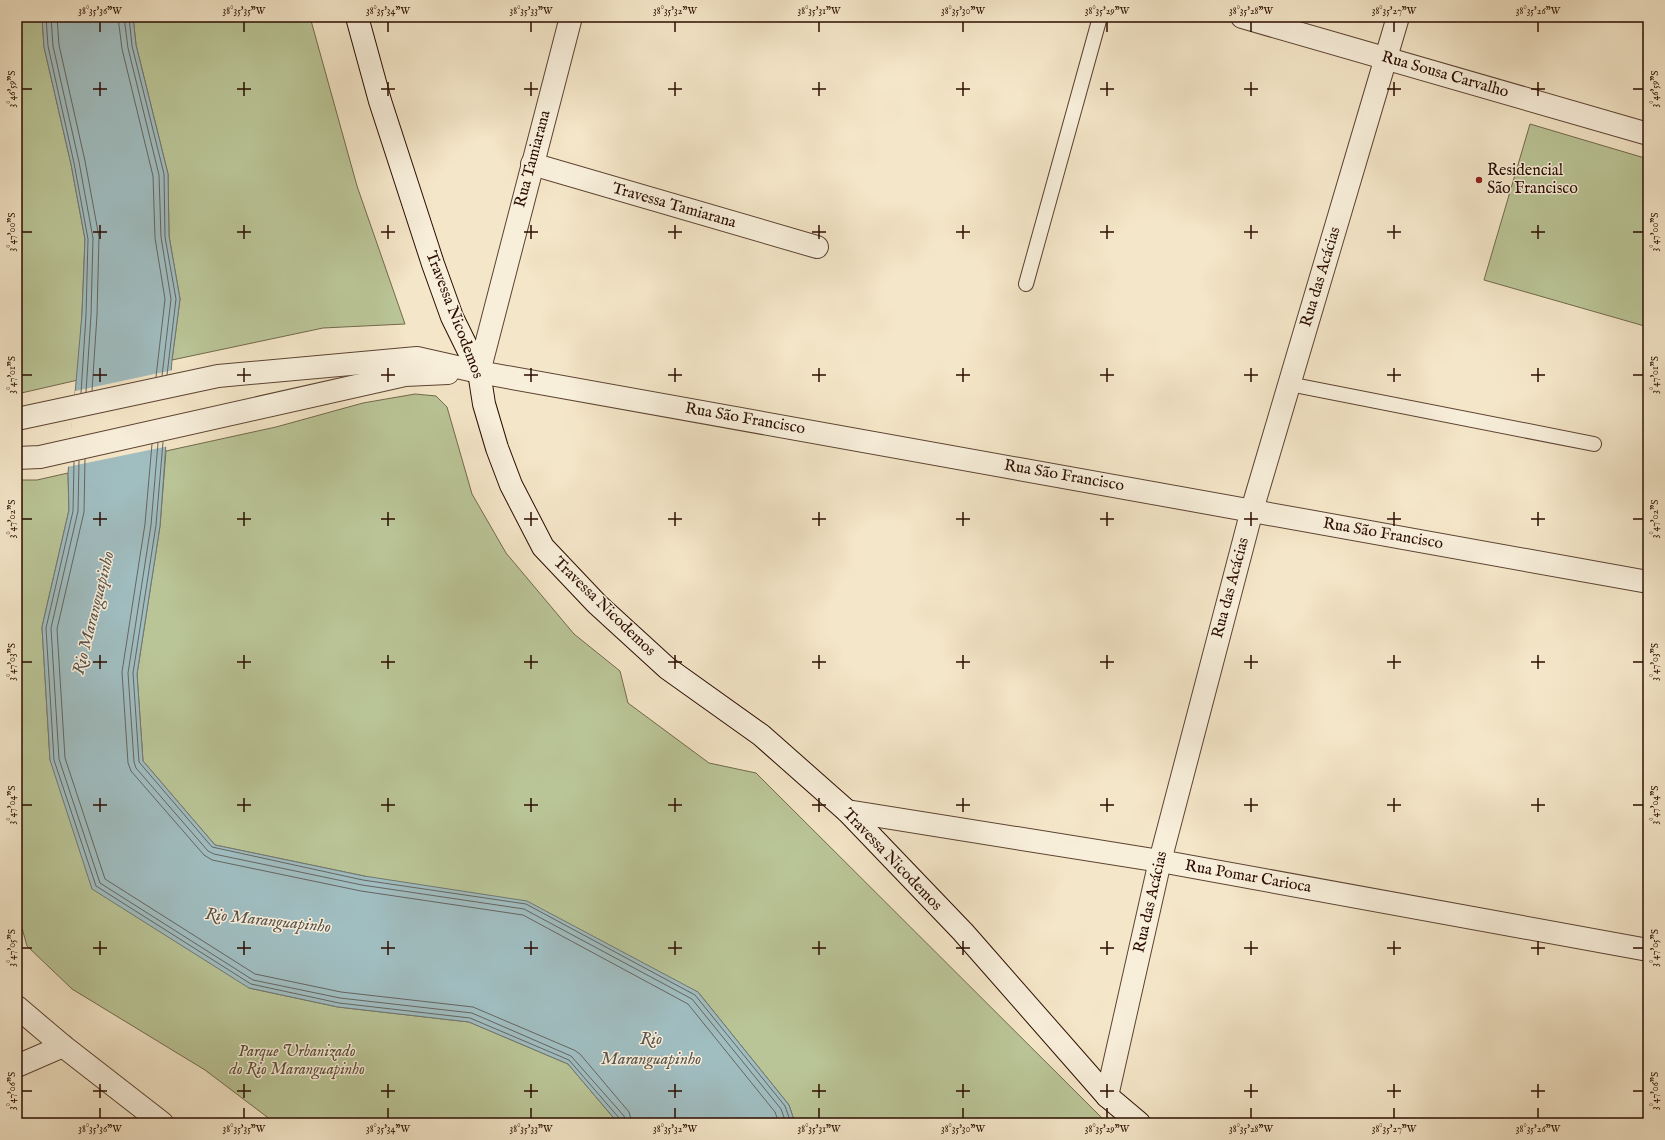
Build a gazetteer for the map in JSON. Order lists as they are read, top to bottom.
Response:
{
  "streets": {
    "street": [
      "Rua Sousa Carvalho",
      "Rua Tamiarana",
      "Travessa Tamiarana",
      "Rua das Acácias",
      "Travessa Nicodemos",
      "Rua São Francisco",
      "Rua Pomar Carioca"
    ]
  },
  "crossings": [
    ["Rua Sousa Carvalho", "Rua das Acácias"],
    ["Rua Tamiarana", "Travessa Tamiarana"],
    ["Rua Tamiarana", "Travessa Nicodemos"],
    ["Rua Tamiarana", "Rua São Francisco"],
    ["Rua das Acácias", "Travessa Nicodemos"],
    ["Rua das Acácias", "Rua São Francisco"],
    ["Rua das Acácias", "Rua Pomar Carioca"],
    ["Travessa Nicodemos", "Rua São Francisco"],
    ["Travessa Nicodemos", "Rua Pomar Carioca"]
  ],
  "water": ["Rio Maranguapinho"],
  "parks": ["Parque Urbanizado do Rio Maranguapinho"],
  "places": ["Residencial São Francisco"],
  "coordinates": [
    "38°35'36\"W",
    "38°35'35\"W",
    "38°35'34\"W",
    "38°35'33\"W",
    "38°35'32\"W",
    "38°35'31\"W",
    "38°35'30\"W",
    "38°35'29\"W",
    "38°35'28\"W",
    "38°35'27\"W",
    "38°35'26\"W",
    "3°46'59\"S",
    "3°47'00\"S",
    "3°47'01\"S",
    "3°47'02\"S",
    "3°47'03\"S",
    "3°47'04\"S",
    "3°47'05\"S",
    "3°47'06\"S"
  ]
}
